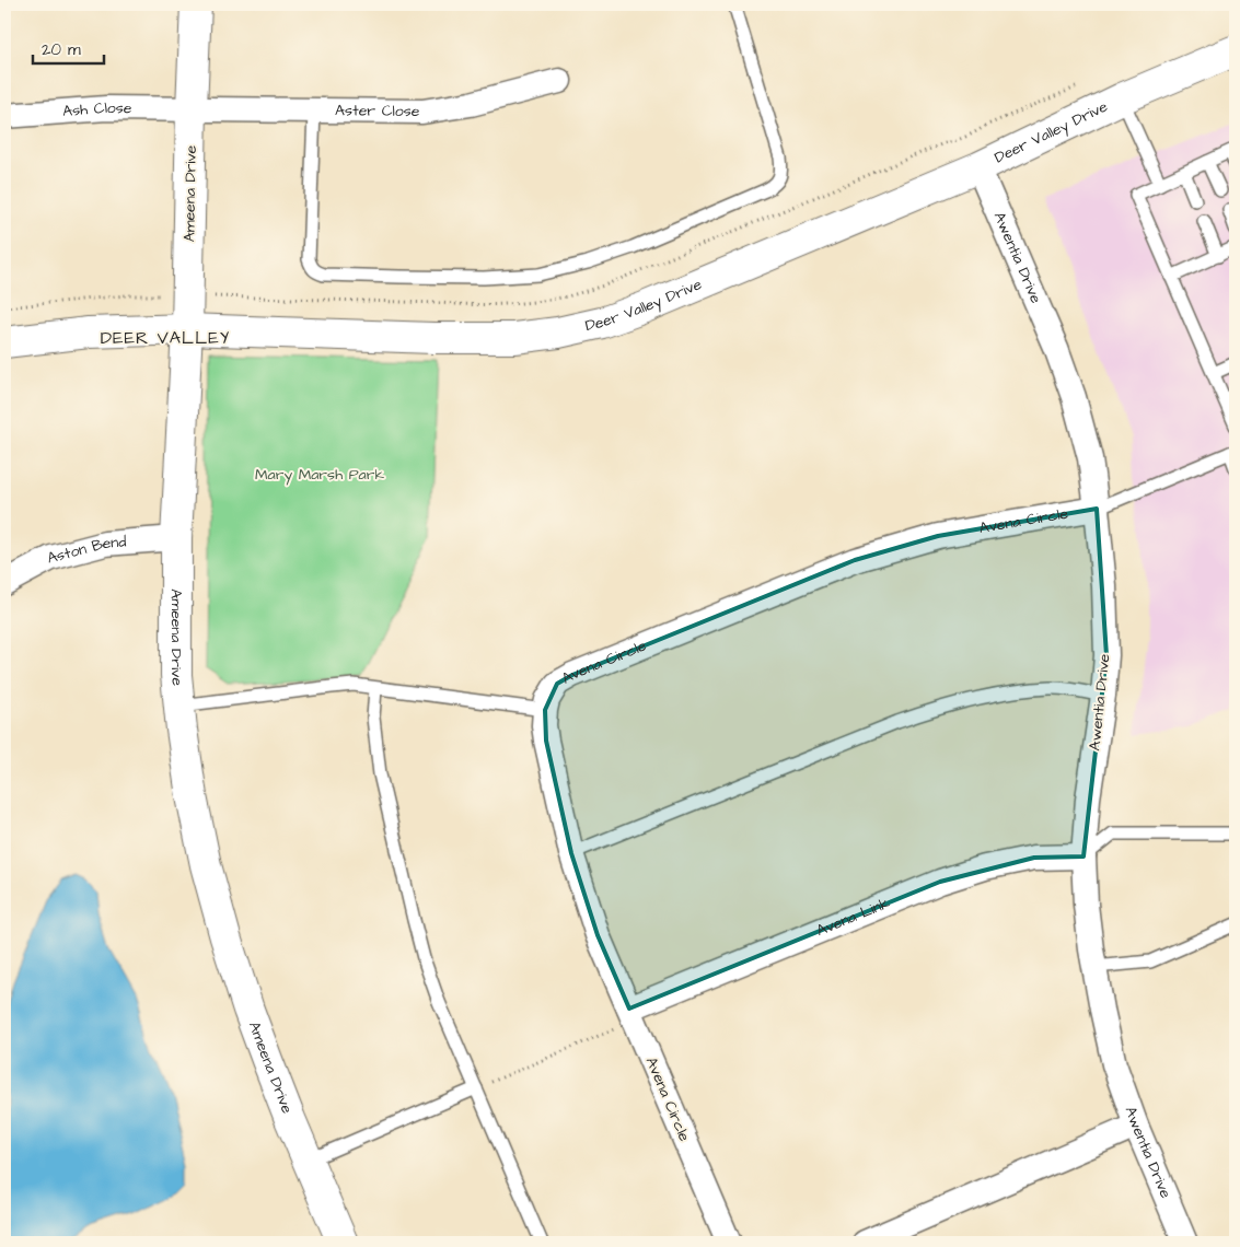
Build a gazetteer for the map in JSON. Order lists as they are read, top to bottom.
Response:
{
  "streets": {
    "street": [
      "Ash Close",
      "Aster Close",
      "Deer Valley Drive",
      "Ameena Drive",
      "Awentia Drive",
      "Avena Circle",
      "Aston Bend",
      "Avena Link"
    ]
  },
  "crossings": [
    ["Ash Close", "Aster Close"],
    ["Ash Close", "Ameena Drive"],
    ["Aster Close", "Ameena Drive"],
    ["Deer Valley Drive", "Ameena Drive"],
    ["Deer Valley Drive", "Awentia Drive"],
    ["Ameena Drive", "Aston Bend"],
    ["Awentia Drive", "Avena Circle"],
    ["Awentia Drive", "Avena Link"],
    ["Avena Circle", "Avena Link"]
  ],
  "districts": ["DEER VALLEY"],
  "parks": ["Mary Marsh Park"],
  "scale_bar": "20 m"
}
